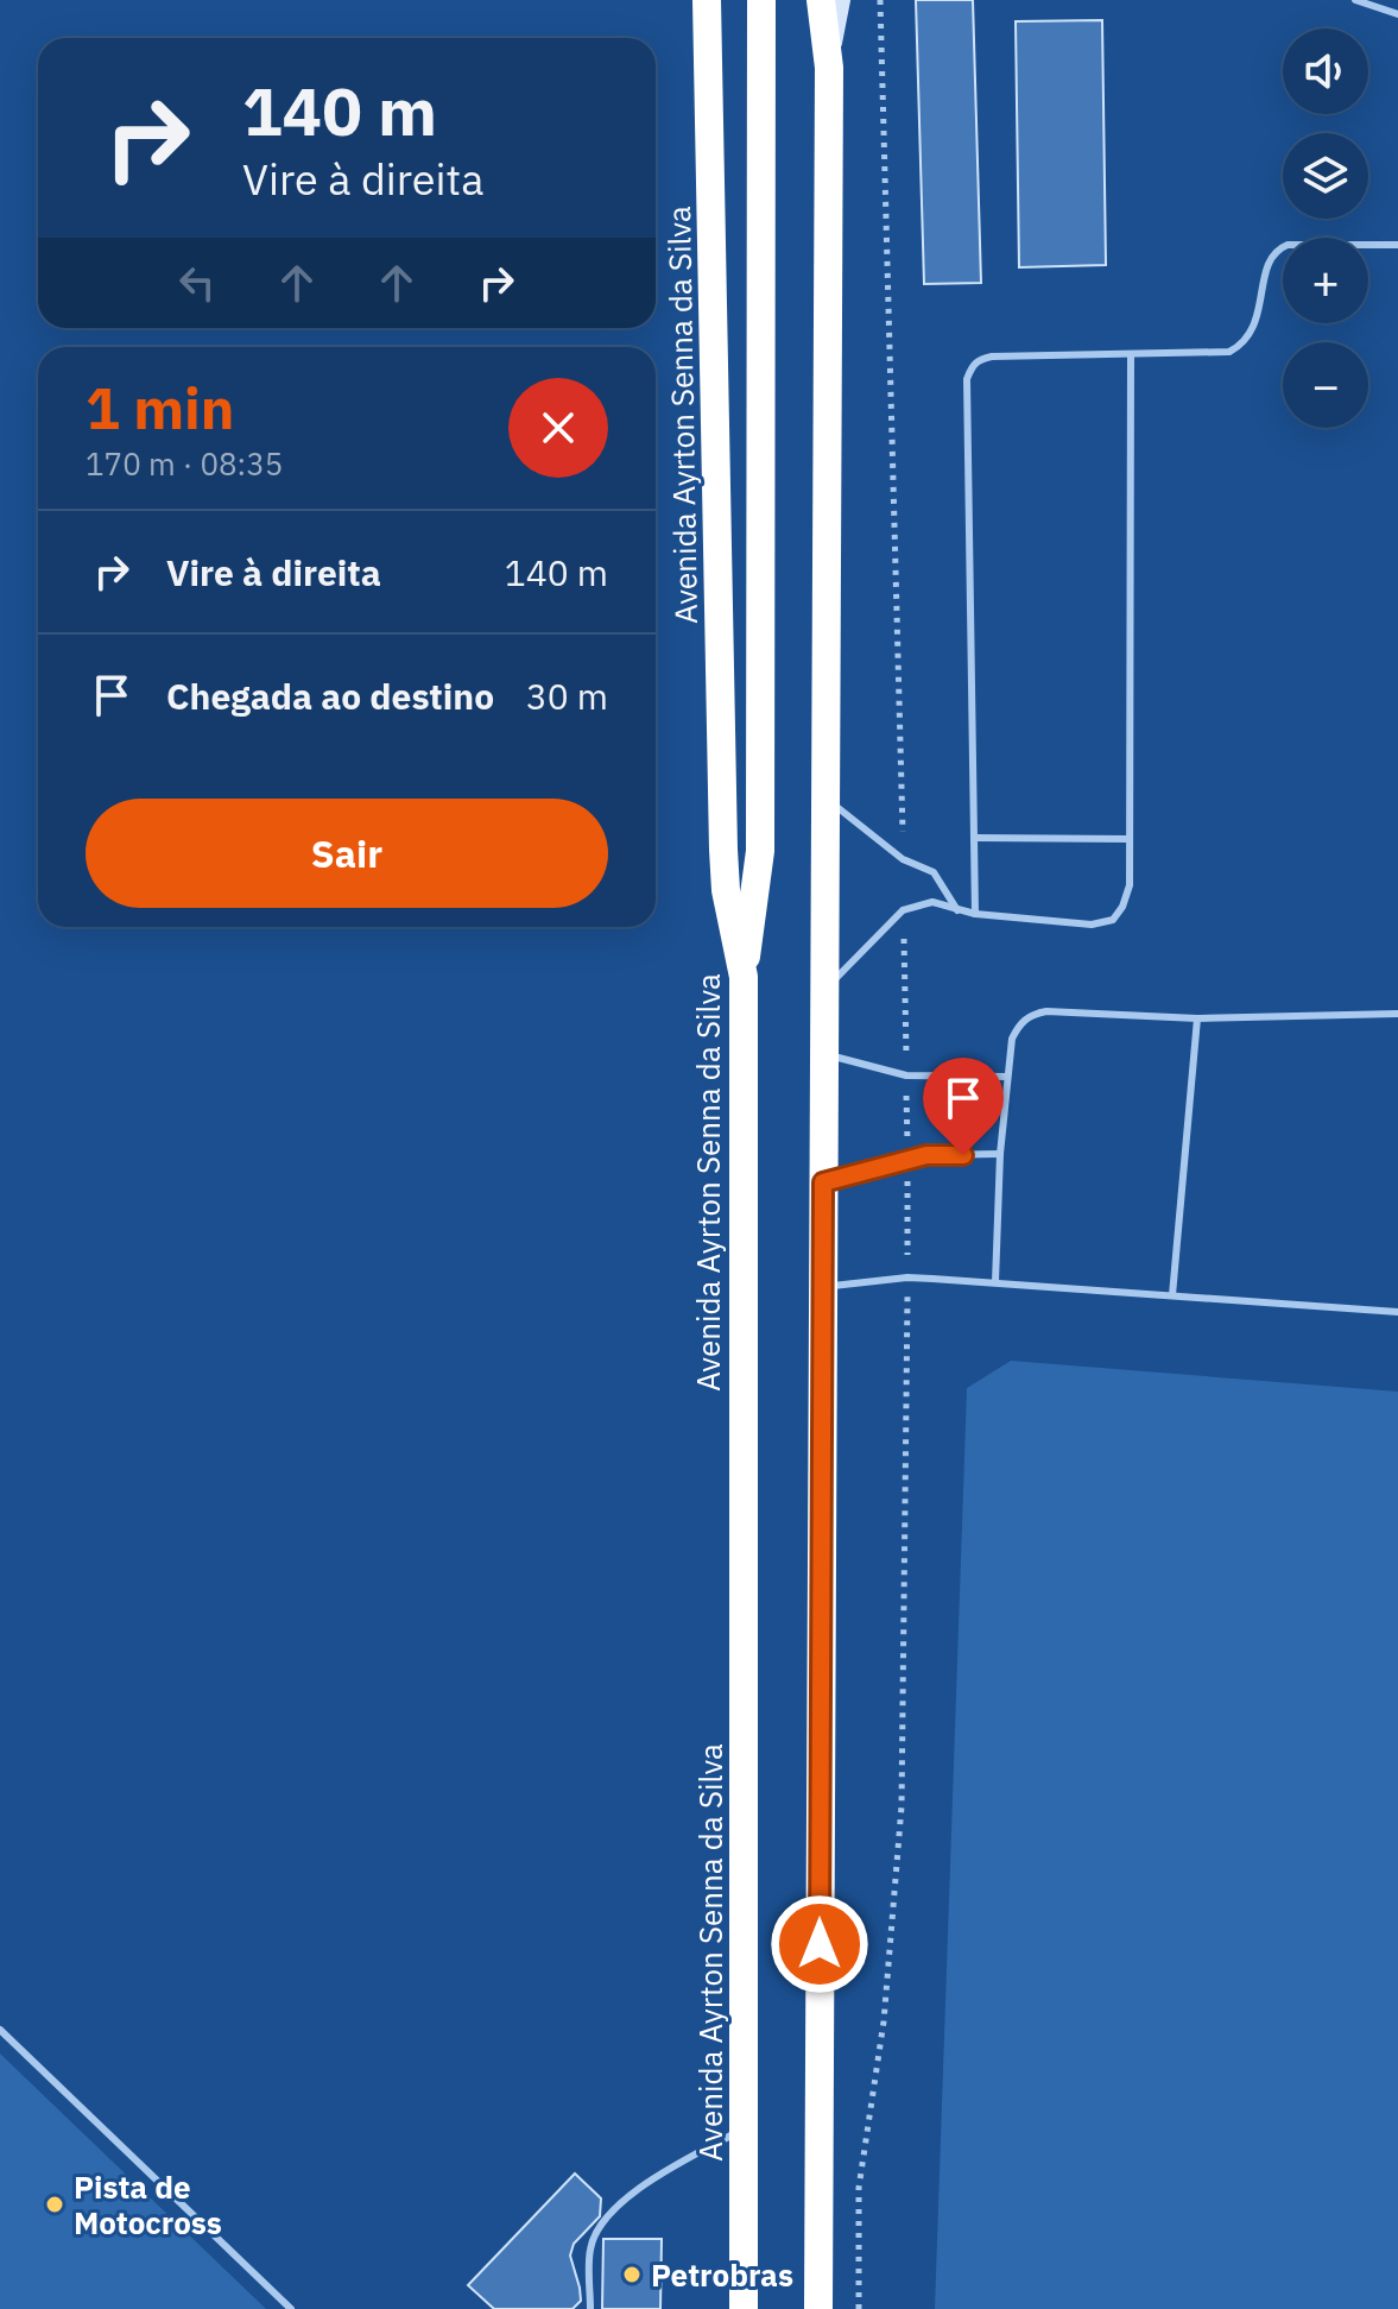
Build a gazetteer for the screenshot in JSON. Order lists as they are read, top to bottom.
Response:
{
  "streets": {
    "highway": ["Avenida Ayrton Senna da Silva"]
  },
  "places": ["Pista de Motocross", "Petrobras"],
  "page": {
    "map_buttons": ["+", "−"],
    "turn": ["140 m", "Vire à direita"],
    "heading": ["1 min", "170 m · 08:35"],
    "list": [
      {
        "name": "Vire à direita",
        "value": "140 m"
      },
      {
        "name": "Chegada ao destino",
        "value": "30 m"
      }
    ],
    "buttons": "Sair"
  }
}
